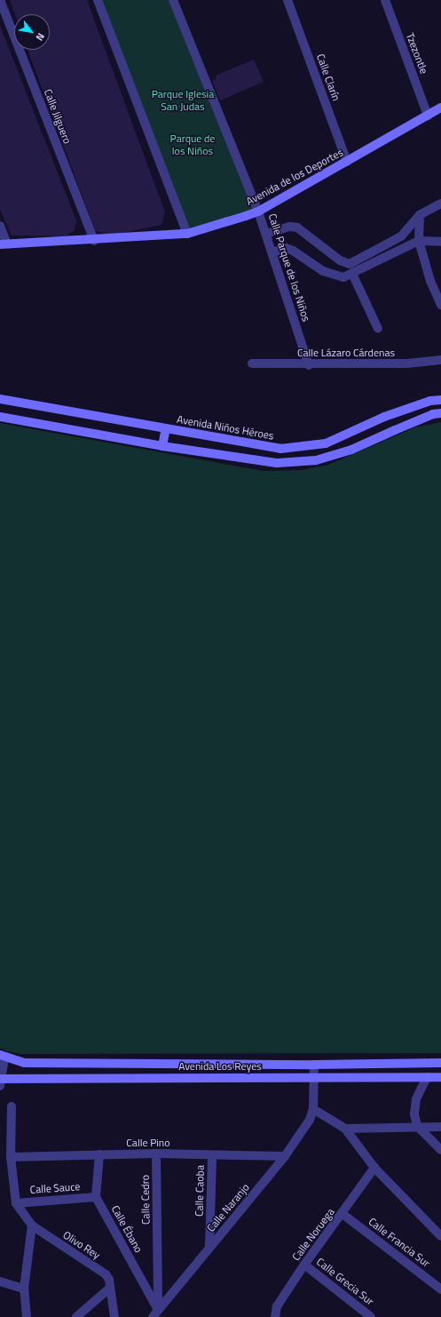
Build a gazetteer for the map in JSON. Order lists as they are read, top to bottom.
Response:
{
  "streets": {
    "street": [
      "Tzezontle",
      "Calle Clarín",
      "Calle Jilguero",
      "Avenida de los Deportes",
      "Calle Parque de los Niños",
      "Calle Lázaro Cárdenas",
      "Avenida Niños Héroes",
      "Avenida Los Reyes",
      "Calle Pino",
      "Calle Sauce",
      "Calle Caoba",
      "Calle Cedro",
      "Calle Naranjo",
      "Calle Ébano",
      "Calle Noruega",
      "Calle Francia Sur",
      "Olivo Rey",
      "Calle Grecia Sur"
    ]
  },
  "crossings": [
    ["Tzezontle", "Avenida de los Deportes"],
    ["Calle Clarín", "Avenida de los Deportes"],
    ["Calle Jilguero", "Avenida de los Deportes"],
    ["Avenida de los Deportes", "Calle Parque de los Niños"],
    ["Calle Parque de los Niños", "Calle Lázaro Cárdenas"],
    ["Calle Pino", "Calle Caoba"],
    ["Calle Pino", "Calle Cedro"],
    ["Calle Pino", "Calle Naranjo"],
    ["Calle Sauce", "Calle Ébano"],
    ["Calle Sauce", "Olivo Rey"],
    ["Calle Caoba", "Calle Naranjo"],
    ["Calle Cedro", "Calle Naranjo"],
    ["Calle Cedro", "Calle Ébano"],
    ["Calle Naranjo", "Calle Ébano"],
    ["Calle Noruega", "Calle Francia Sur"],
    ["Calle Noruega", "Calle Grecia Sur"]
  ],
  "parks": ["Parque Iglesia San Judas", "Parque de los Niños"],
  "north": "bottom right"
}
